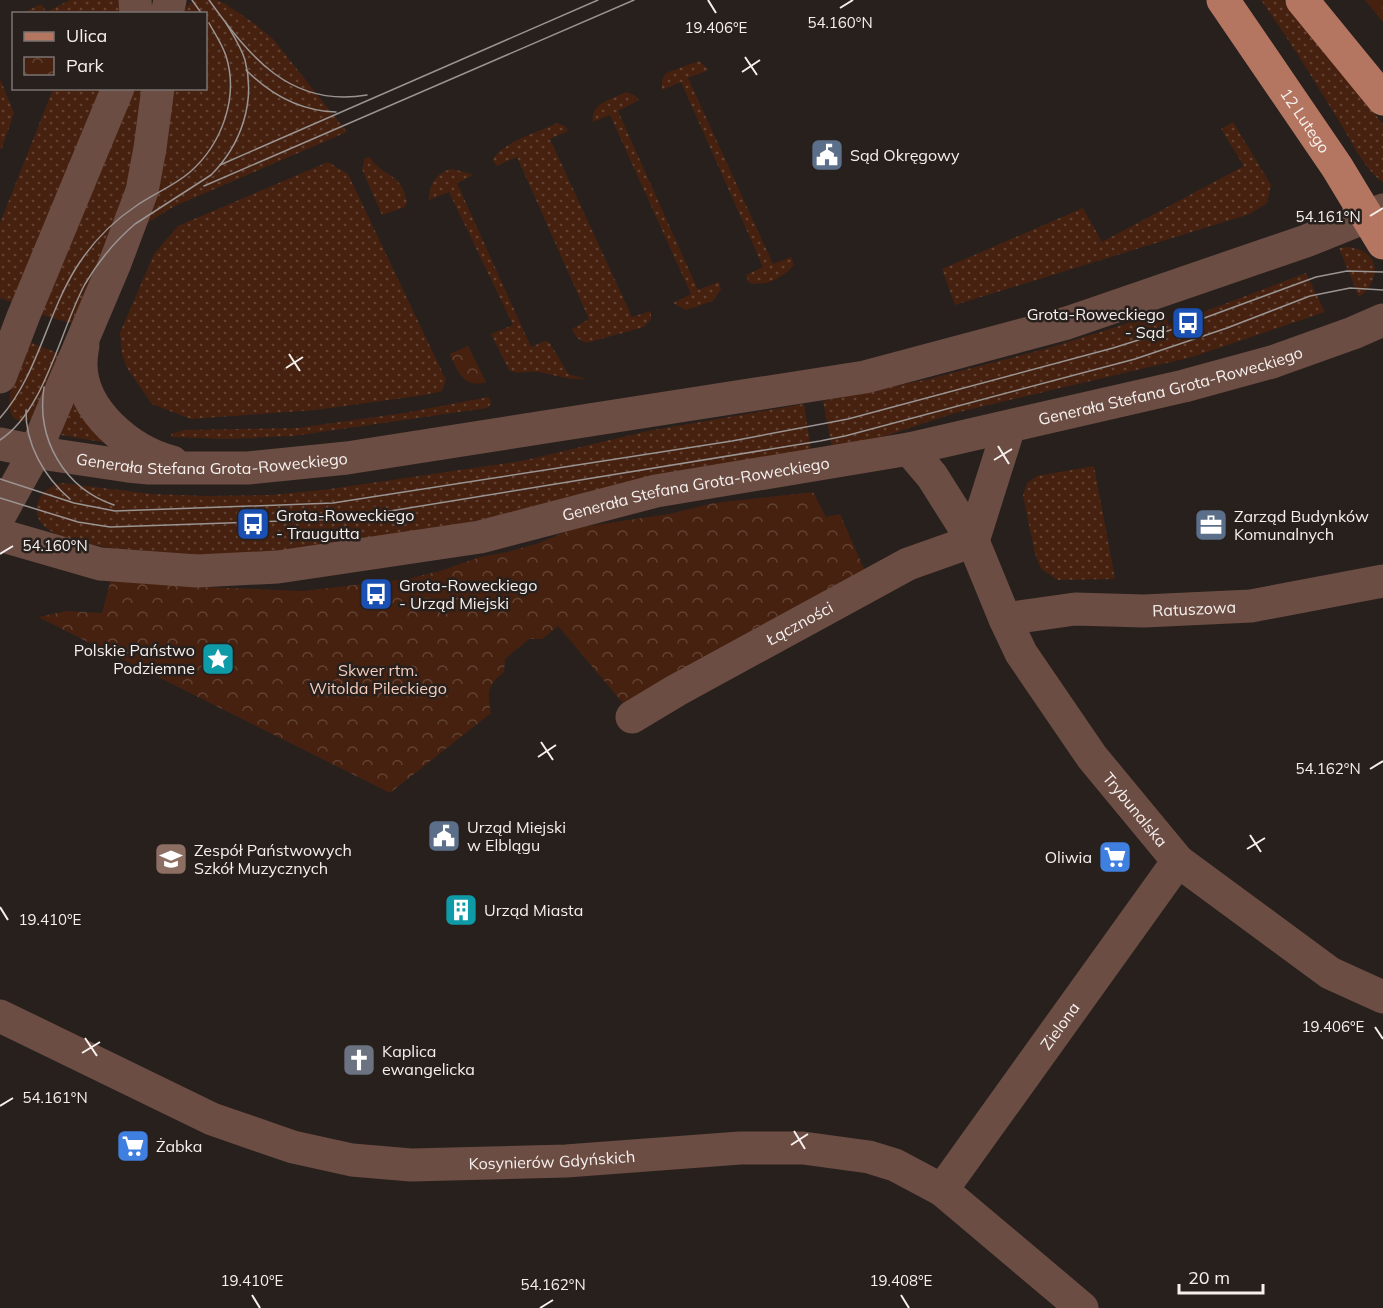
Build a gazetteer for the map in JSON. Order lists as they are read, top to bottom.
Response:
{
  "streets": {
    "main road": ["12 Lutego"],
    "street": [
      "Generała Stefana Grota-Roweckiego",
      "Ratuszowa",
      "Łączności",
      "Trybunalska",
      "Zielona",
      "Kosynierów Gdyńskich"
    ]
  },
  "crossings": [
    ["12 Lutego", "Generała Stefana Grota-Roweckiego"],
    ["Generała Stefana Grota-Roweckiego", "Trybunalska"],
    ["Ratuszowa", "Trybunalska"],
    ["Łączności", "Trybunalska"],
    ["Trybunalska", "Zielona"],
    ["Zielona", "Kosynierów Gdyńskich"]
  ],
  "parks": ["Skwer rtm. Witolda Pileckiego"],
  "places": {
    "public building": ["Sąd Okręgowy", "Urząd Miejski w Elblągu"],
    "bus stop": ["Grota-Roweckiego - Sąd", "Grota-Roweckiego - Traugutta", "Grota-Roweckiego - Urząd Miejski"],
    "office": ["Zarząd Budynków Komunalnych"],
    "place": ["Polskie Państwo Podziemne"],
    "supermarket": ["Oliwia", "Żabka"],
    "school or university": ["Zespół Państwowych Szkół Muzycznych"],
    "building": ["Urząd Miasta"],
    "church": ["Kaplica ewangelicka"]
  },
  "legend": ["Ulica", "Park"],
  "scale_bar": "20 m",
  "coordinates": [
    "54.160°N",
    "19.406°E",
    "54.161°N",
    "54.162°N",
    "19.410°E",
    "19.408°E"
  ]
}
